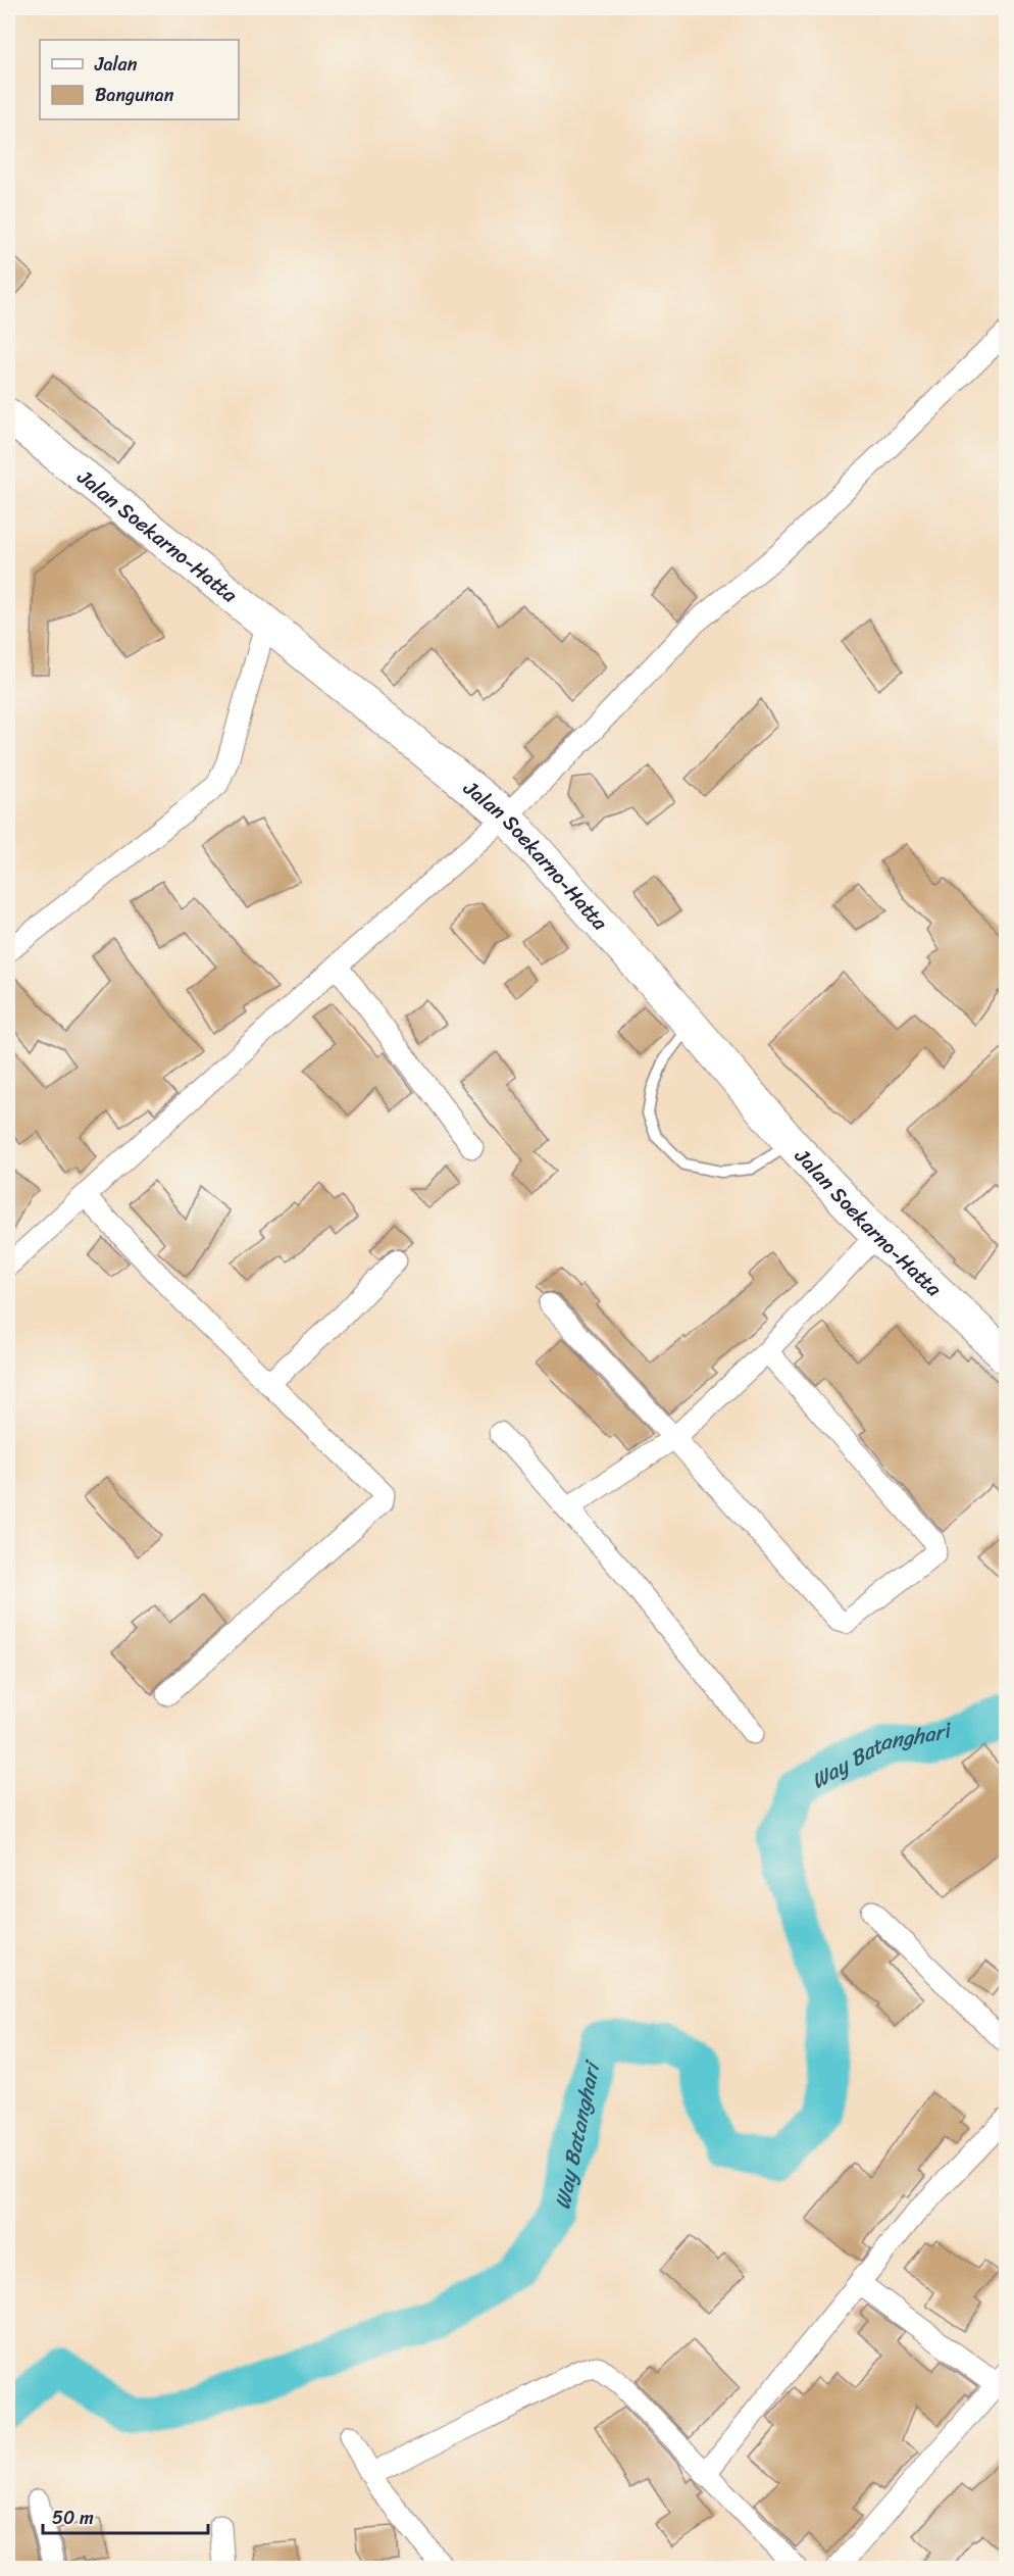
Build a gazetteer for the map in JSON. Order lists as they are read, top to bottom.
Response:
{
  "streets": {
    "main road": ["Jalan Soekarno-Hatta"]
  },
  "water": ["Way Batanghari"],
  "legend": ["Jalan", "Bangunan"],
  "scale_bar": "50 m"
}
